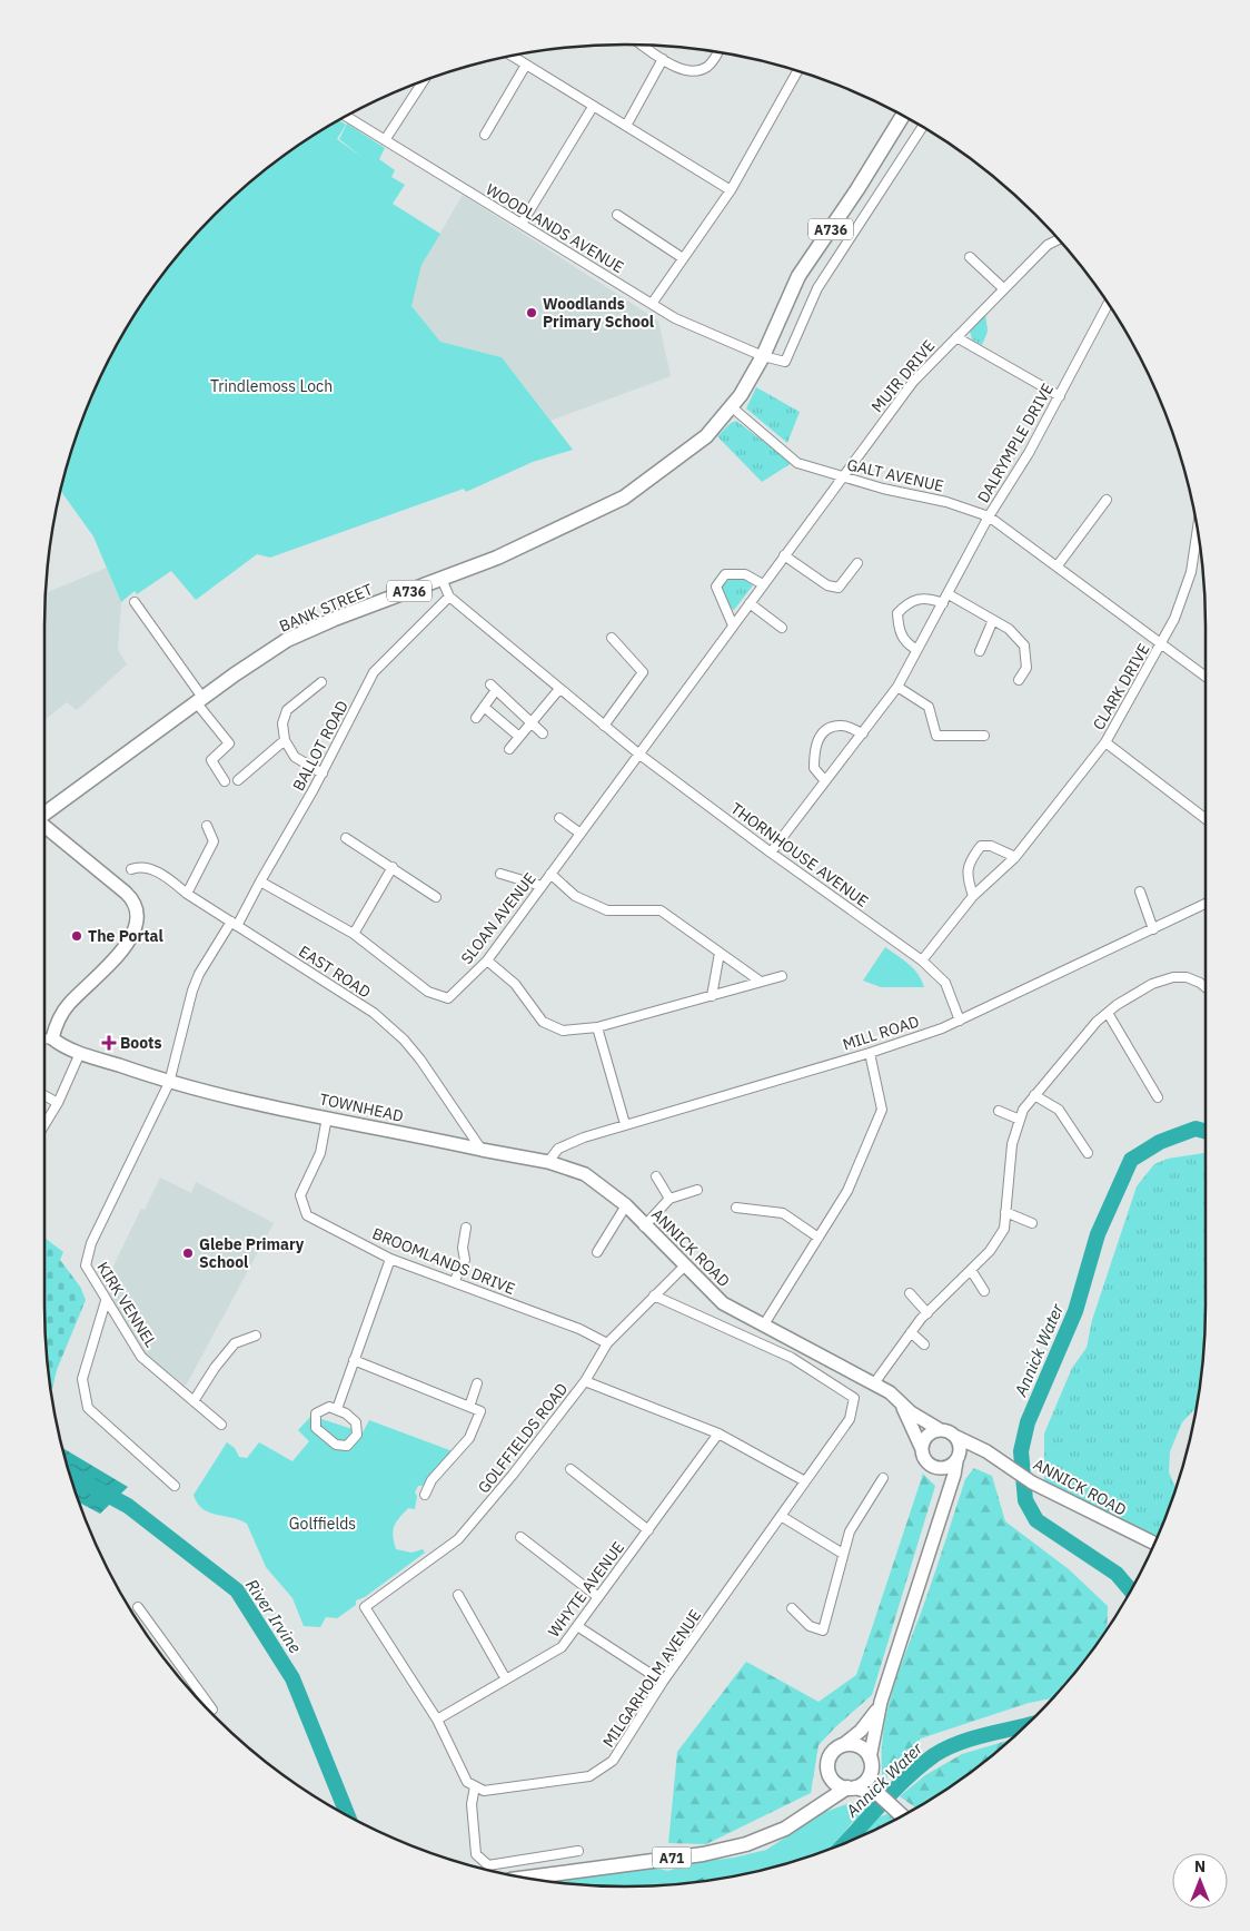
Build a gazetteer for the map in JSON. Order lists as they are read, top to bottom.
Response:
{
  "streets": {
    "main road": [
      "A736",
      "BANK STREET",
      "TOWNHEAD",
      "ANNICK ROAD",
      "A71"
    ],
    "street": [
      "WOODLANDS AVENUE",
      "MUIR DRIVE",
      "DALRYMPLE DRIVE",
      "GALT AVENUE",
      "CLARK DRIVE",
      "BALLOT ROAD",
      "THORNHOUSE AVENUE",
      "SLOAN AVENUE",
      "EAST ROAD",
      "MILL ROAD",
      "BROOMLANDS DRIVE",
      "KIRK VENNEL",
      "GOLFFIELDS ROAD",
      "WHYTE AVENUE",
      "MILGARHOLM AVENUE"
    ]
  },
  "crossings": [
    ["WOODLANDS AVENUE", "BANK STREET"],
    ["MUIR DRIVE", "GALT AVENUE"],
    ["MUIR DRIVE", "THORNHOUSE AVENUE"],
    ["MUIR DRIVE", "SLOAN AVENUE"],
    ["DALRYMPLE DRIVE", "GALT AVENUE"],
    ["DALRYMPLE DRIVE", "THORNHOUSE AVENUE"],
    ["GALT AVENUE", "BANK STREET"],
    ["GALT AVENUE", "CLARK DRIVE"],
    ["BANK STREET", "THORNHOUSE AVENUE"],
    ["CLARK DRIVE", "THORNHOUSE AVENUE"],
    ["BALLOT ROAD", "THORNHOUSE AVENUE"],
    ["BALLOT ROAD", "SLOAN AVENUE"],
    ["BALLOT ROAD", "EAST ROAD"],
    ["BALLOT ROAD", "KIRK VENNEL"],
    ["THORNHOUSE AVENUE", "SLOAN AVENUE"],
    ["THORNHOUSE AVENUE", "MILL ROAD"],
    ["EAST ROAD", "TOWNHEAD"],
    ["EAST ROAD", "KIRK VENNEL"],
    ["MILL ROAD", "TOWNHEAD"],
    ["MILL ROAD", "ANNICK ROAD"],
    ["TOWNHEAD", "ANNICK ROAD"],
    ["TOWNHEAD", "BROOMLANDS DRIVE"],
    ["TOWNHEAD", "KIRK VENNEL"],
    ["ANNICK ROAD", "GOLFFIELDS ROAD"],
    ["BROOMLANDS DRIVE", "GOLFFIELDS ROAD"],
    ["GOLFFIELDS ROAD", "WHYTE AVENUE"],
    ["GOLFFIELDS ROAD", "MILGARHOLM AVENUE"]
  ],
  "water": ["Annick Water", "River Irvine"],
  "parks": ["Trindlemoss Loch", "Golffields"],
  "places": {
    "other": ["Woodlands Primary School", "The Portal", "Glebe Primary School"],
    "health": ["Boots"]
  },
  "north": "top"
}
